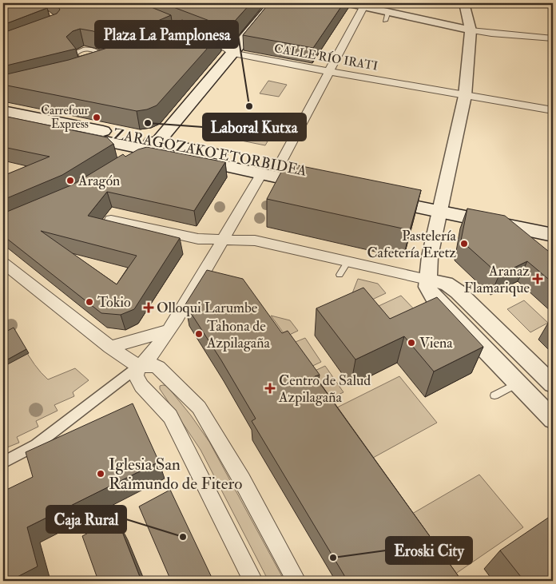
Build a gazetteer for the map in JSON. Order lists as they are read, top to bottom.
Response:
{
  "streets": {
    "main road": ["ZARAGOZAKO ETORBIDEA"],
    "street": ["CALLE RÍO IRATI"]
  },
  "places": {
    "other": [
      "Plaza La Pamplonesa",
      "Carrefour Express",
      "Laboral Kutxa",
      "Aragón",
      "Pastelería Cafetería Eretz",
      "Tokio",
      "Tahona de Azpilagaña",
      "Viena",
      "Iglesia San Raimundo de Fitero",
      "Caja Rural",
      "Eroski City"
    ],
    "health": ["Aranaz Flamarique", "Olloqui Larumbe", "Centro de Salud Azpilagaña"]
  }
}
